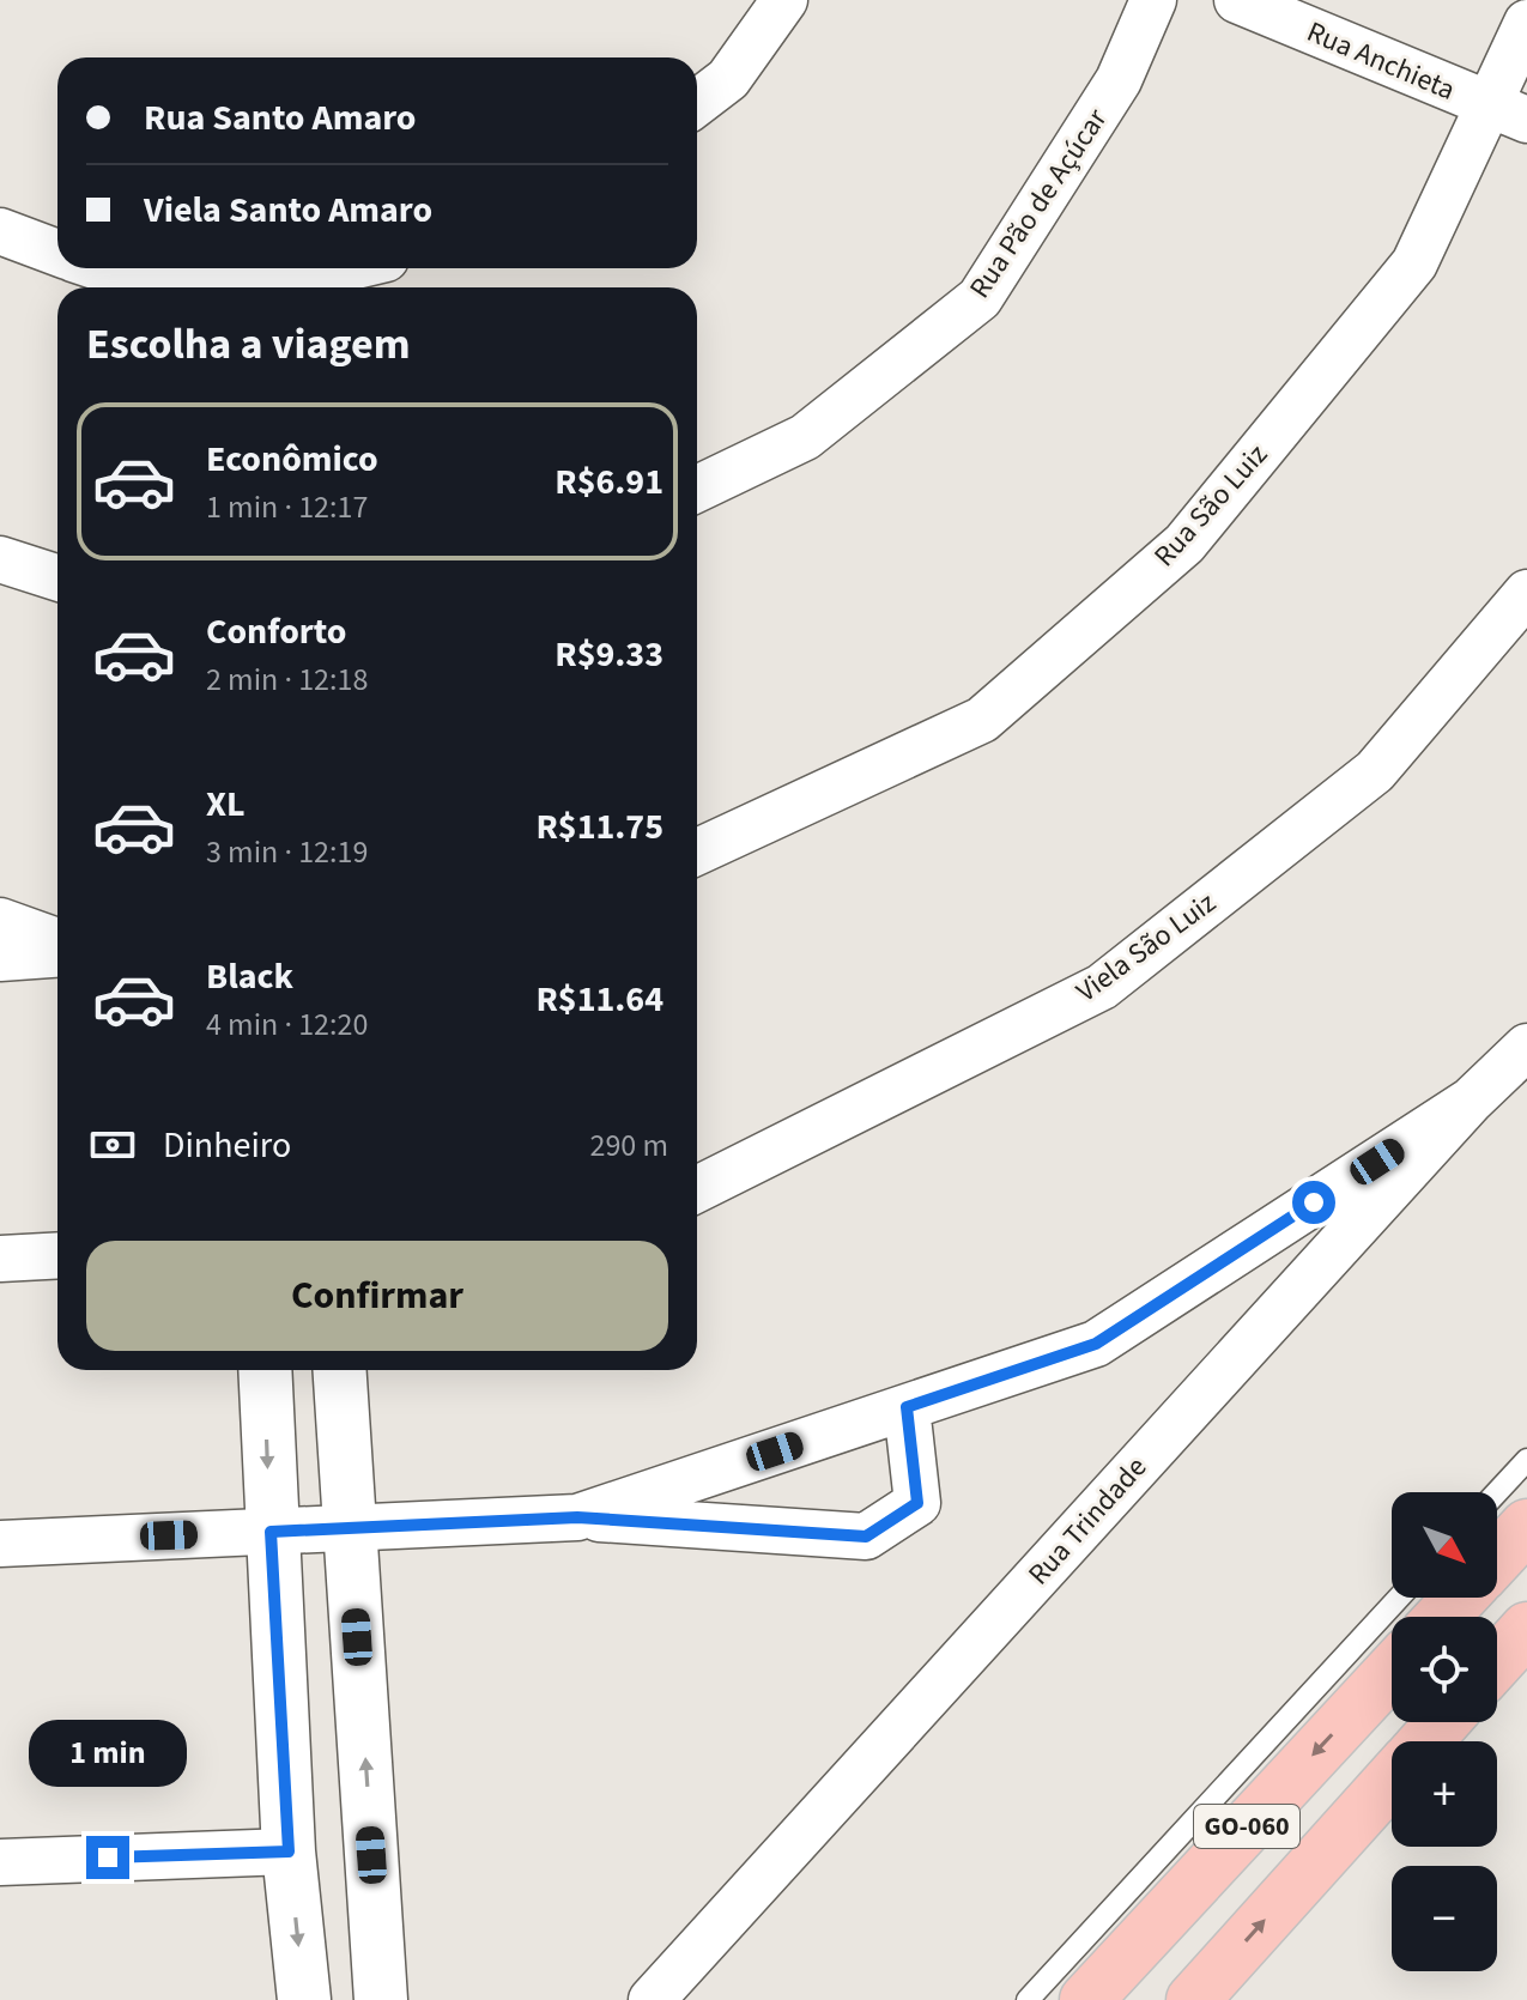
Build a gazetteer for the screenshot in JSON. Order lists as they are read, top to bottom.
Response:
{
  "streets": {
    "main road": ["GO-060"],
    "street": [
      "Rua Anchieta",
      "Rua Pão de Açúcar",
      "Rua São Luiz",
      "Viela São Luiz",
      "Rua Trindade"
    ]
  },
  "crossings": [
    ["Rua Anchieta", "Rua São Luiz"]
  ],
  "north": "bottom right",
  "page": {
    "banner": ["Rua Santo Amaro", "Viela Santo Amaro"],
    "heading": "Escolha a viagem",
    "list": [
      {
        "name": "Econômico",
        "note": "1 min · 12:17",
        "value": "R$6.91"
      },
      {
        "name": "Conforto",
        "note": "2 min · 12:18",
        "value": "R$9.33"
      },
      {
        "name": "XL",
        "note": "3 min · 12:19",
        "value": "R$11.75"
      },
      {
        "name": "Black",
        "note": "4 min · 12:20",
        "value": "R$11.64"
      }
    ],
    "pay": ["Dinheiro", "290 m"],
    "buttons": "Confirmar",
    "map_buttons": ["+", "−"],
    "bubble": "1 min"
  }
}
